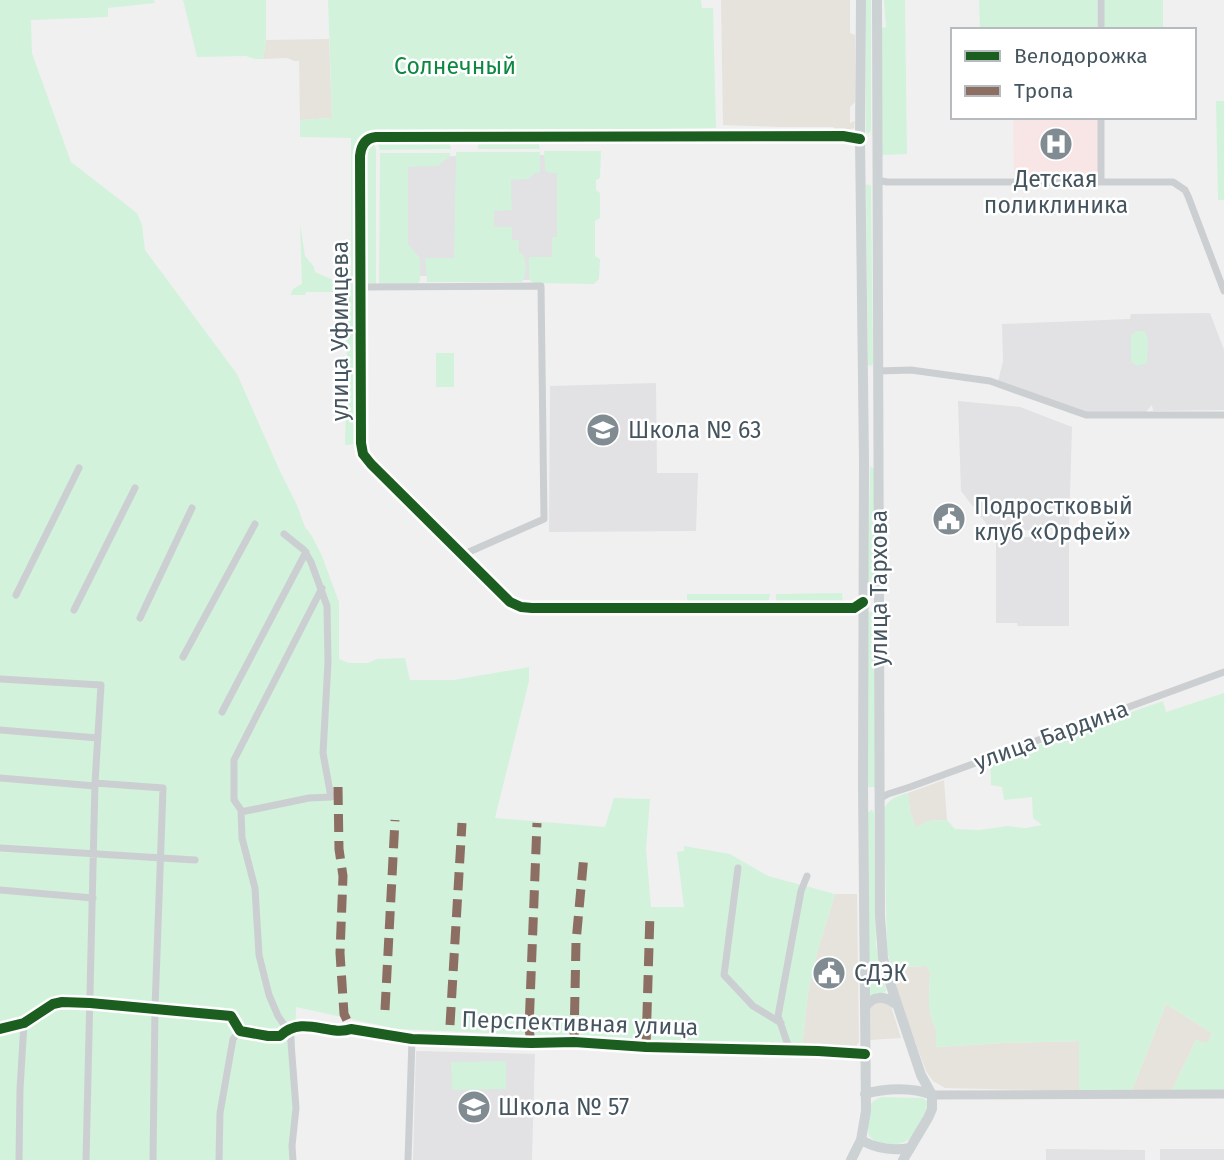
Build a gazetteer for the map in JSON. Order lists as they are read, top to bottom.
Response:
{
  "streets": {
    "main road": ["улица Тархова"],
    "street": ["улица Уфимцева", "улица Бардина", "Перспективная улица"]
  },
  "crossings": [
    ["улица Уфимцева", "улица Тархова"],
    ["улица Тархова", "улица Бардина"],
    ["улица Тархова", "Перспективная улица"]
  ],
  "parks": ["Солнечный"],
  "places": {
    "hospital": ["Детская поликлиника"],
    "school or university": ["Школа № 63", "Школа № 57"],
    "public building": ["Подростковый клуб «Орфей»", "СДЭК"]
  },
  "legend": ["Велодорожка", "Тропа"]
}
